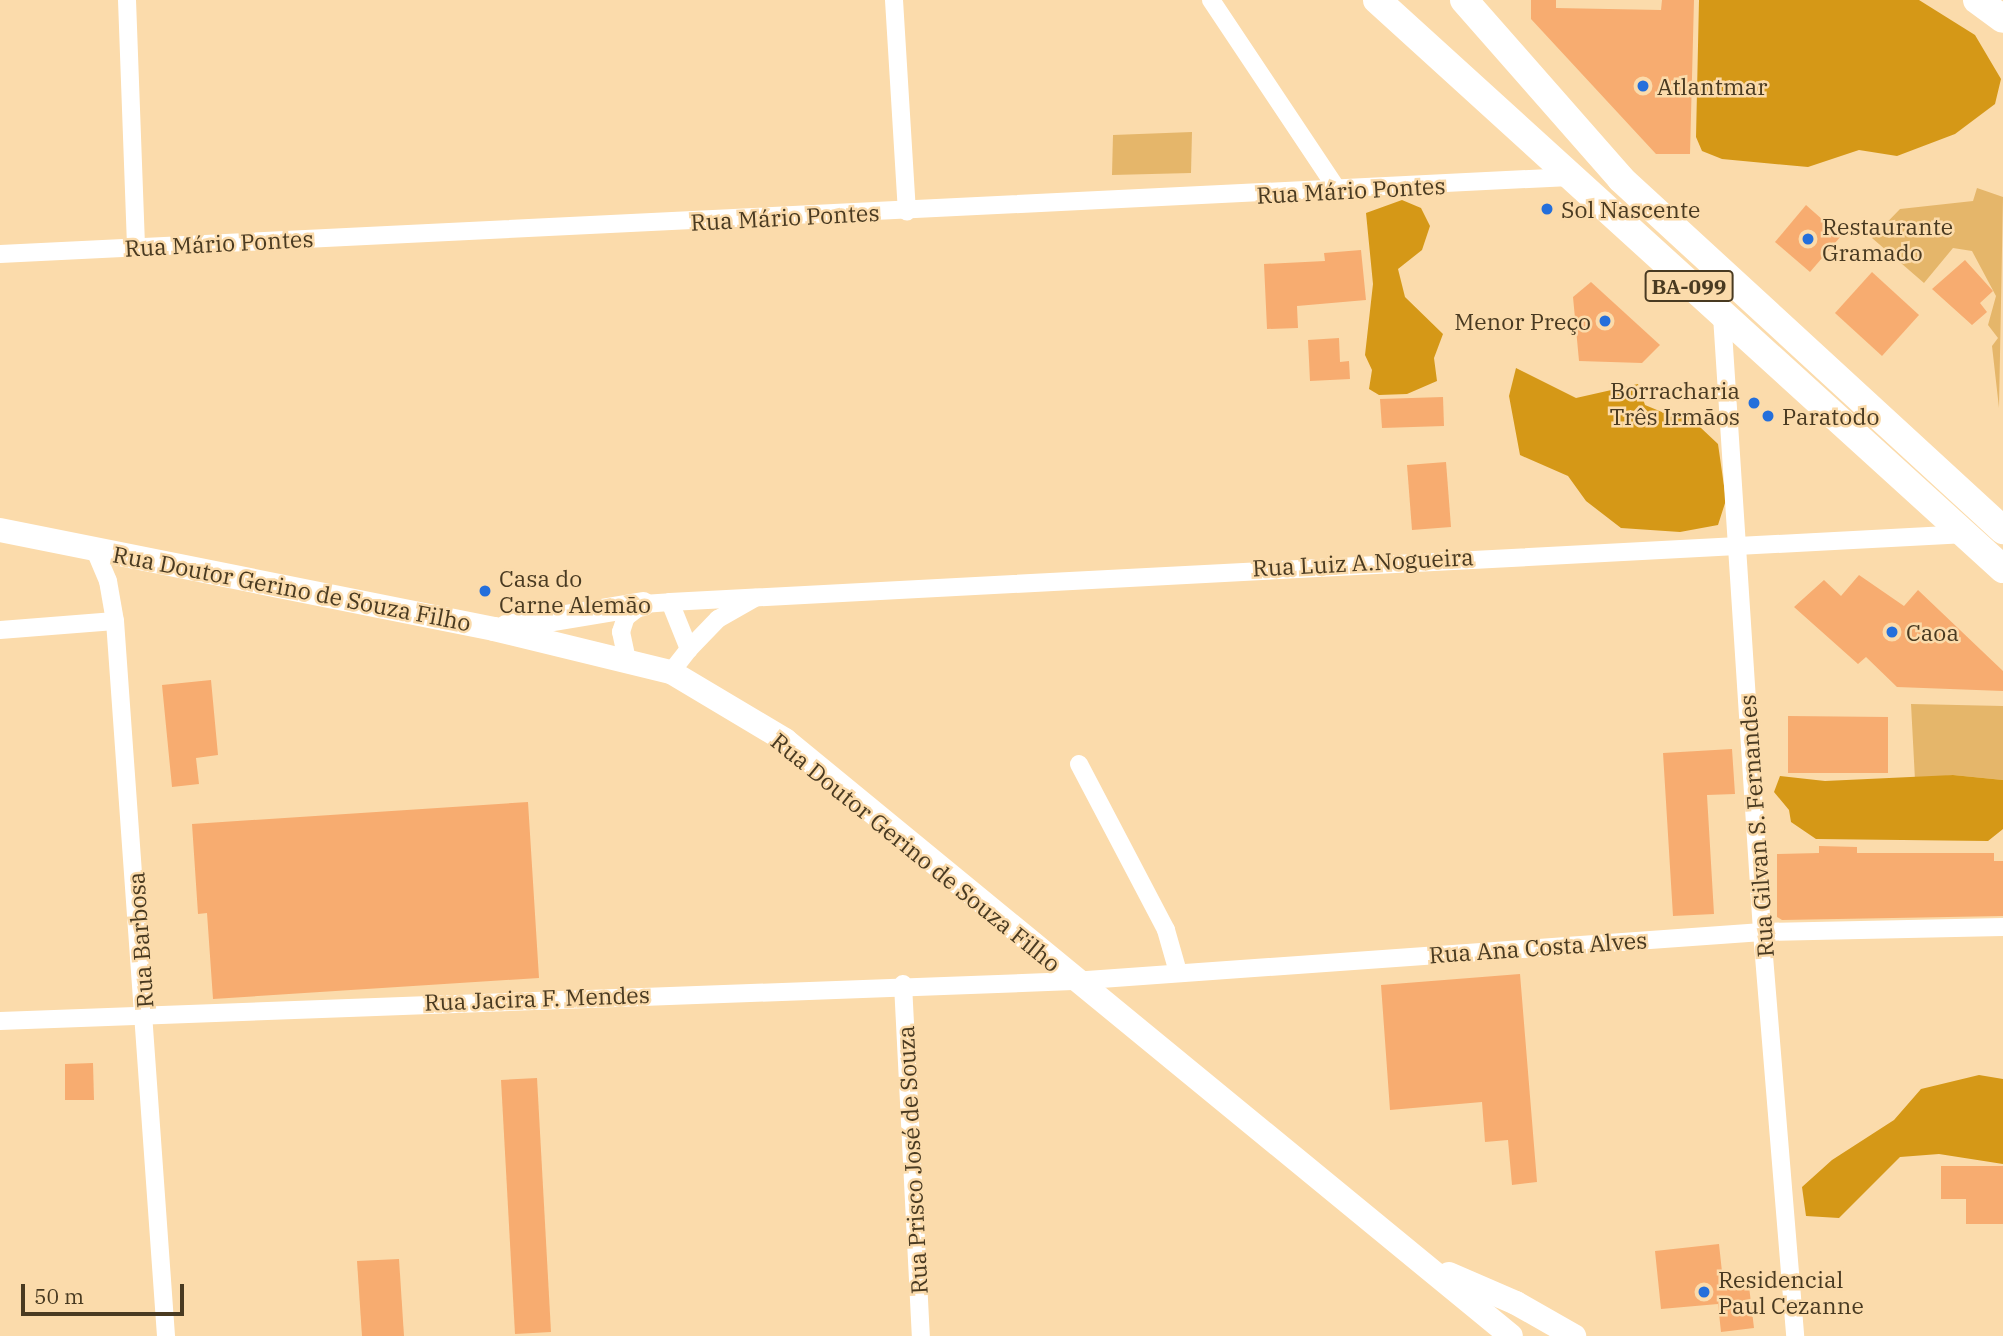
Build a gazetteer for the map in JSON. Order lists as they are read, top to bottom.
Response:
{
  "streets": {
    "main road": ["BA-099", "Rua Doutor Gerino de Souza Filho"],
    "street": [
      "Rua Mário Pontes",
      "Rua Luiz A.Nogueira",
      "Rua Gilvan S. Fernandes",
      "Rua Barbosa",
      "Rua Ana Costa Alves",
      "Rua Jacira F. Mendes",
      "Rua Prisco José de Souza"
    ]
  },
  "crossings": [
    ["Rua Mário Pontes", "BA-099"],
    ["BA-099", "Rua Luiz A.Nogueira"],
    ["BA-099", "Rua Gilvan S. Fernandes"],
    ["Rua Luiz A.Nogueira", "Rua Doutor Gerino de Souza Filho"],
    ["Rua Luiz A.Nogueira", "Rua Gilvan S. Fernandes"],
    ["Rua Doutor Gerino de Souza Filho", "Rua Barbosa"],
    ["Rua Doutor Gerino de Souza Filho", "Rua Ana Costa Alves"],
    ["Rua Doutor Gerino de Souza Filho", "Rua Jacira F. Mendes"],
    ["Rua Gilvan S. Fernandes", "Rua Ana Costa Alves"],
    ["Rua Barbosa", "Rua Jacira F. Mendes"],
    ["Rua Ana Costa Alves", "Rua Jacira F. Mendes"],
    ["Rua Jacira F. Mendes", "Rua Prisco José de Souza"]
  ],
  "places": [
    "Atlantmar",
    "Sol Nascente",
    "Restaurante Gramado",
    "Menor Preço",
    "Borracharia Três Irmãos",
    "Paratodo",
    "Casa do Carne Alemão",
    "Caoa",
    "Residencial Paul Cezanne"
  ],
  "scale_bar": "50 m"
}
